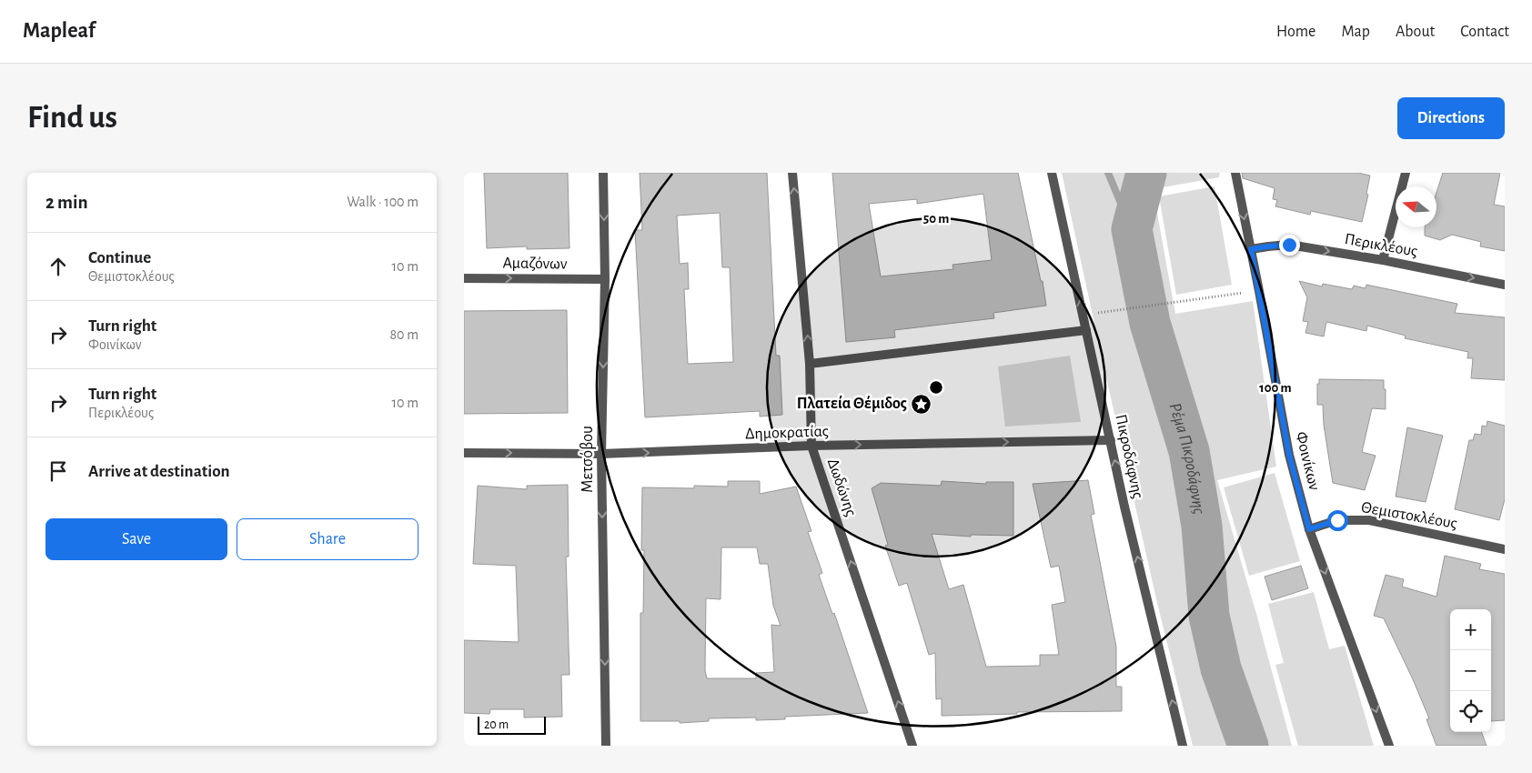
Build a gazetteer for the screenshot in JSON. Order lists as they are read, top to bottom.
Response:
{
  "streets": {
    "street": [
      "Περικλέους",
      "Αμαζόνων",
      "Δημοκρατίας",
      "Πικροδάφνης",
      "Μετσόβου",
      "Φοινίκων",
      "Δωδώνης",
      "Θεμιστοκλέους"
    ]
  },
  "crossings": [
    ["Περικλέους", "Φοινίκων"],
    ["Αμαζόνων", "Μετσόβου"],
    ["Δημοκρατίας", "Πικροδάφνης"],
    ["Δημοκρατίας", "Μετσόβου"],
    ["Δημοκρατίας", "Δωδώνης"],
    ["Φοινίκων", "Θεμιστοκλέους"]
  ],
  "one_way": [
    "Περικλέους",
    "Αμαζόνων",
    "Δημοκρατίας",
    "Πικροδάφνης",
    "Μετσόβου",
    "Φοινίκων",
    "Δωδώνης"
  ],
  "water": ["Ρέμα Πικροδάφνης"],
  "places": {
    "place": ["Πλατεία Θέμιδος"]
  },
  "scale_bar": "20 m",
  "north": "left",
  "page": {
    "header": "Mapleaf",
    "nav": [
      "Home",
      "Map",
      "About",
      "Contact"
    ],
    "buttons": [
      "Directions",
      ["Save", "Share"]
    ],
    "title": "Find us",
    "heading": ["2 min", "Walk · 100 m"],
    "list": [
      ["Continue", "Θεμιστοκλέους", "10 m"],
      ["Turn right", "Φοινίκων", "80 m"],
      ["Turn right", "Περικλέους", "10 m"],
      "Arrive at destination"
    ],
    "map_buttons": ["+", "−"],
    "scale": "20 m"
  },
  "rings": ["50 m", "100 m"]
}
